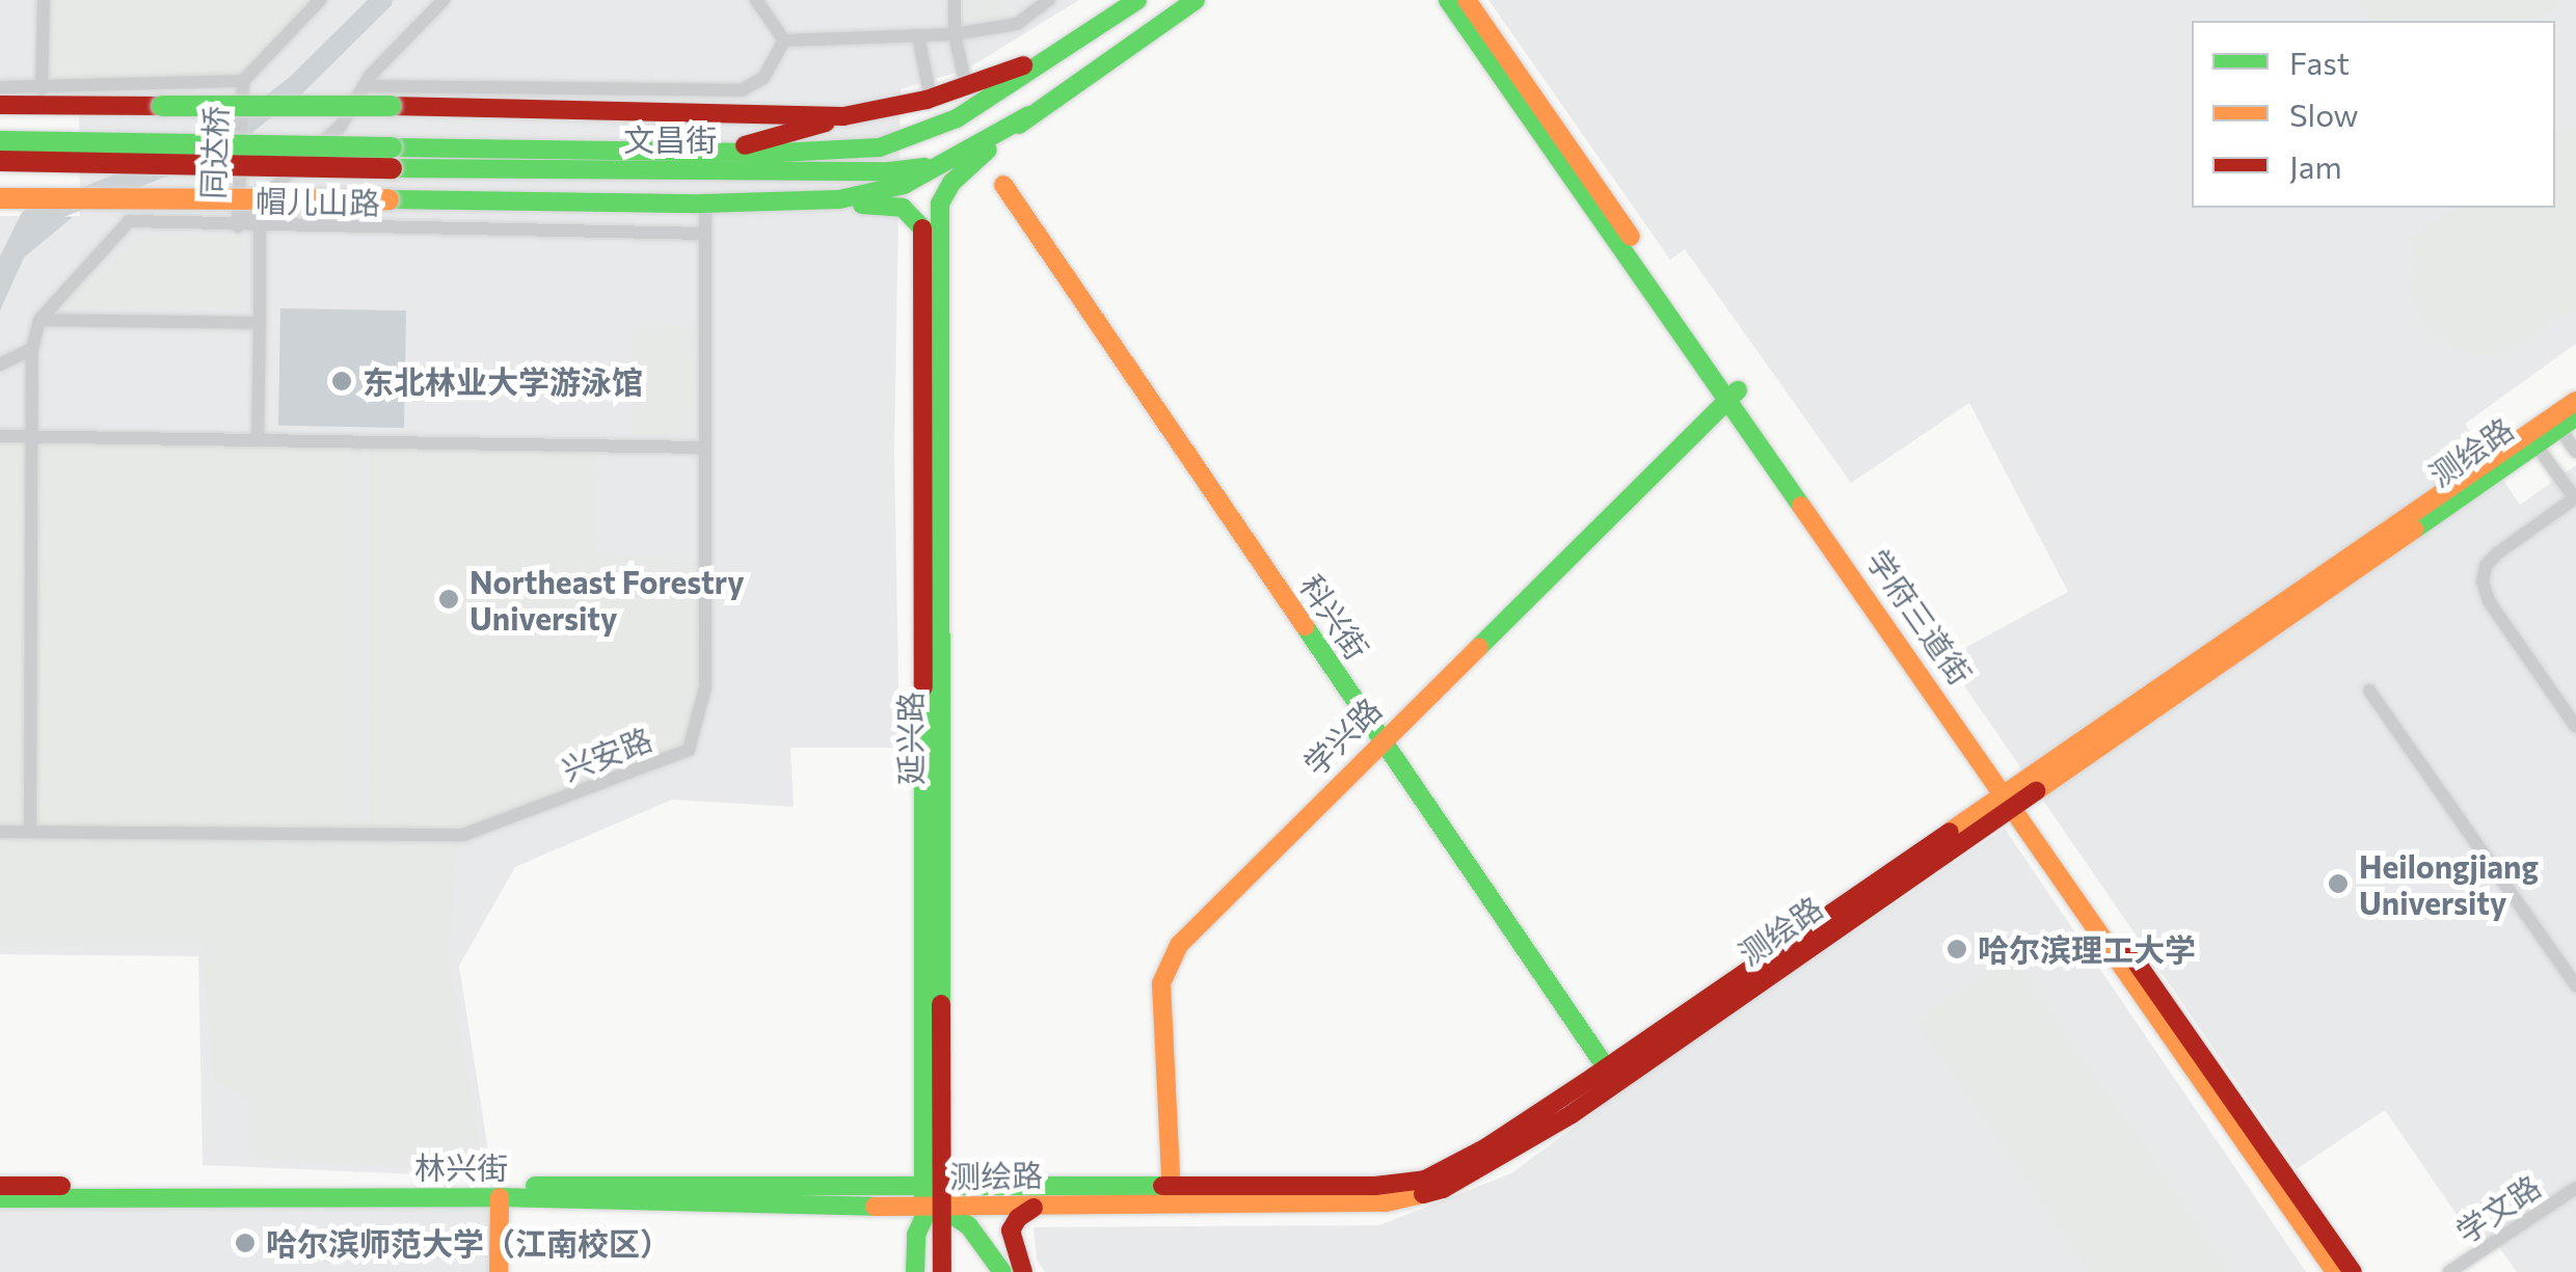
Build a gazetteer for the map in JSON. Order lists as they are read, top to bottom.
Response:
{
  "streets": {
    "main road": [
      "文昌街",
      "测绘路",
      "科兴街",
      "学府三道街",
      "学兴路",
      "延兴路",
      "林兴街"
    ],
    "street": [
      "同达桥",
      "帽儿山路",
      "兴安路",
      "学文路"
    ]
  },
  "crossings": [
    ["同达桥", "帽儿山路"],
    ["帽儿山路", "兴安路"],
    ["测绘路", "科兴街"],
    ["测绘路", "学府三道街"],
    ["测绘路", "学兴路"],
    ["测绘路", "延兴路"],
    ["测绘路", "林兴街"],
    ["科兴街", "学兴路"],
    ["学府三道街", "学兴路"],
    ["延兴路", "兴安路"],
    ["延兴路", "林兴街"]
  ],
  "places": [
    "东北林业大学游泳馆",
    "Northeast Forestry University",
    "Heilongjiang University",
    "哈尔滨理工大学",
    "哈尔滨师范大学（江南校区）"
  ],
  "legend": ["Fast", "Slow", "Jam"]
}
